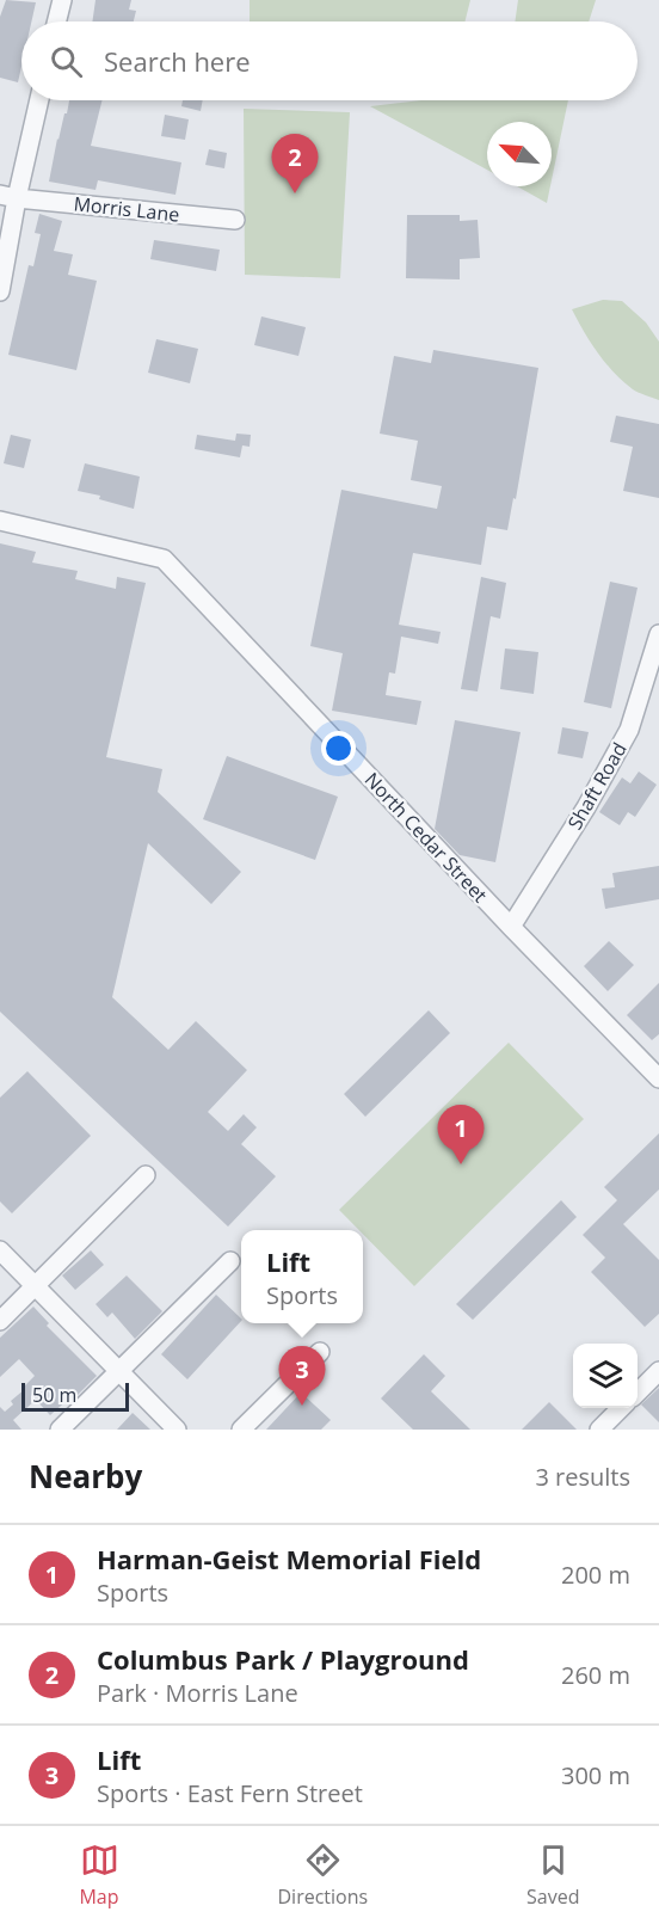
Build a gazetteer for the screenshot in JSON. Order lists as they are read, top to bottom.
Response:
{
  "streets": {
    "street": ["Morris Lane", "Shaft Road", "North Cedar Street"]
  },
  "crossings": [
    ["Shaft Road", "North Cedar Street"]
  ],
  "scale_bar": "50 m",
  "north": "top left",
  "page": {
    "search": "Search here",
    "pins": ["2", "1", "3"],
    "popup": ["Lift", "Sports"],
    "scale": "50 m",
    "heading": ["Nearby", "3 results"],
    "list": [
      {
        "mark": "1",
        "name": "Harman-Geist Memorial Field",
        "note": "Sports",
        "value": "200 m"
      },
      {
        "mark": "2",
        "name": "Columbus Park / Playground",
        "note": "Park · Morris Lane",
        "value": "260 m"
      },
      {
        "mark": "3",
        "name": "Lift",
        "note": "Sports · East Fern Street",
        "value": "300 m"
      }
    ],
    "nav": ["Map", "Directions", "Saved"]
  }
}
